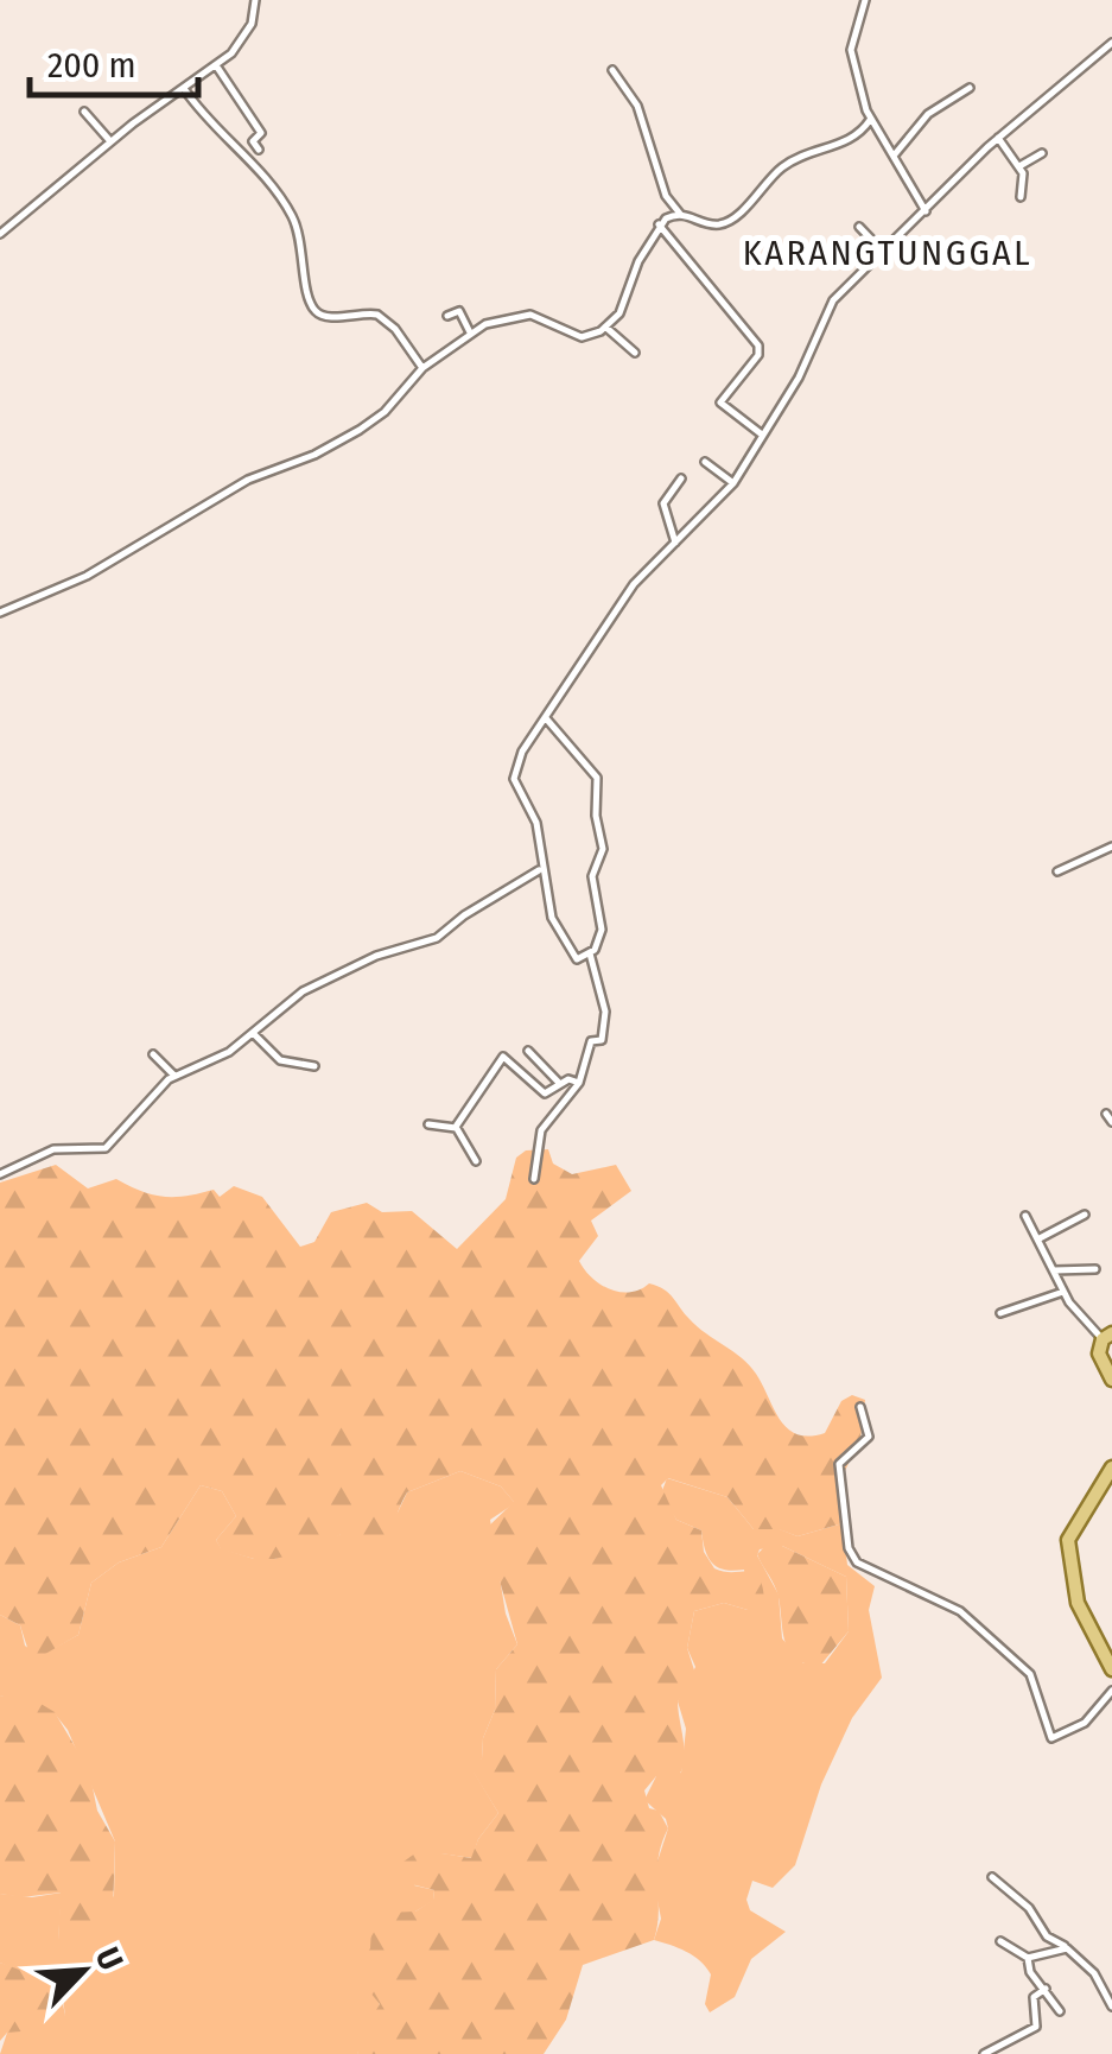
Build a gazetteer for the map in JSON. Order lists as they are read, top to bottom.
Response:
{
  "districts": ["KARANGTUNGGAL"],
  "scale_bar": "200 m",
  "north": "top right"
}
